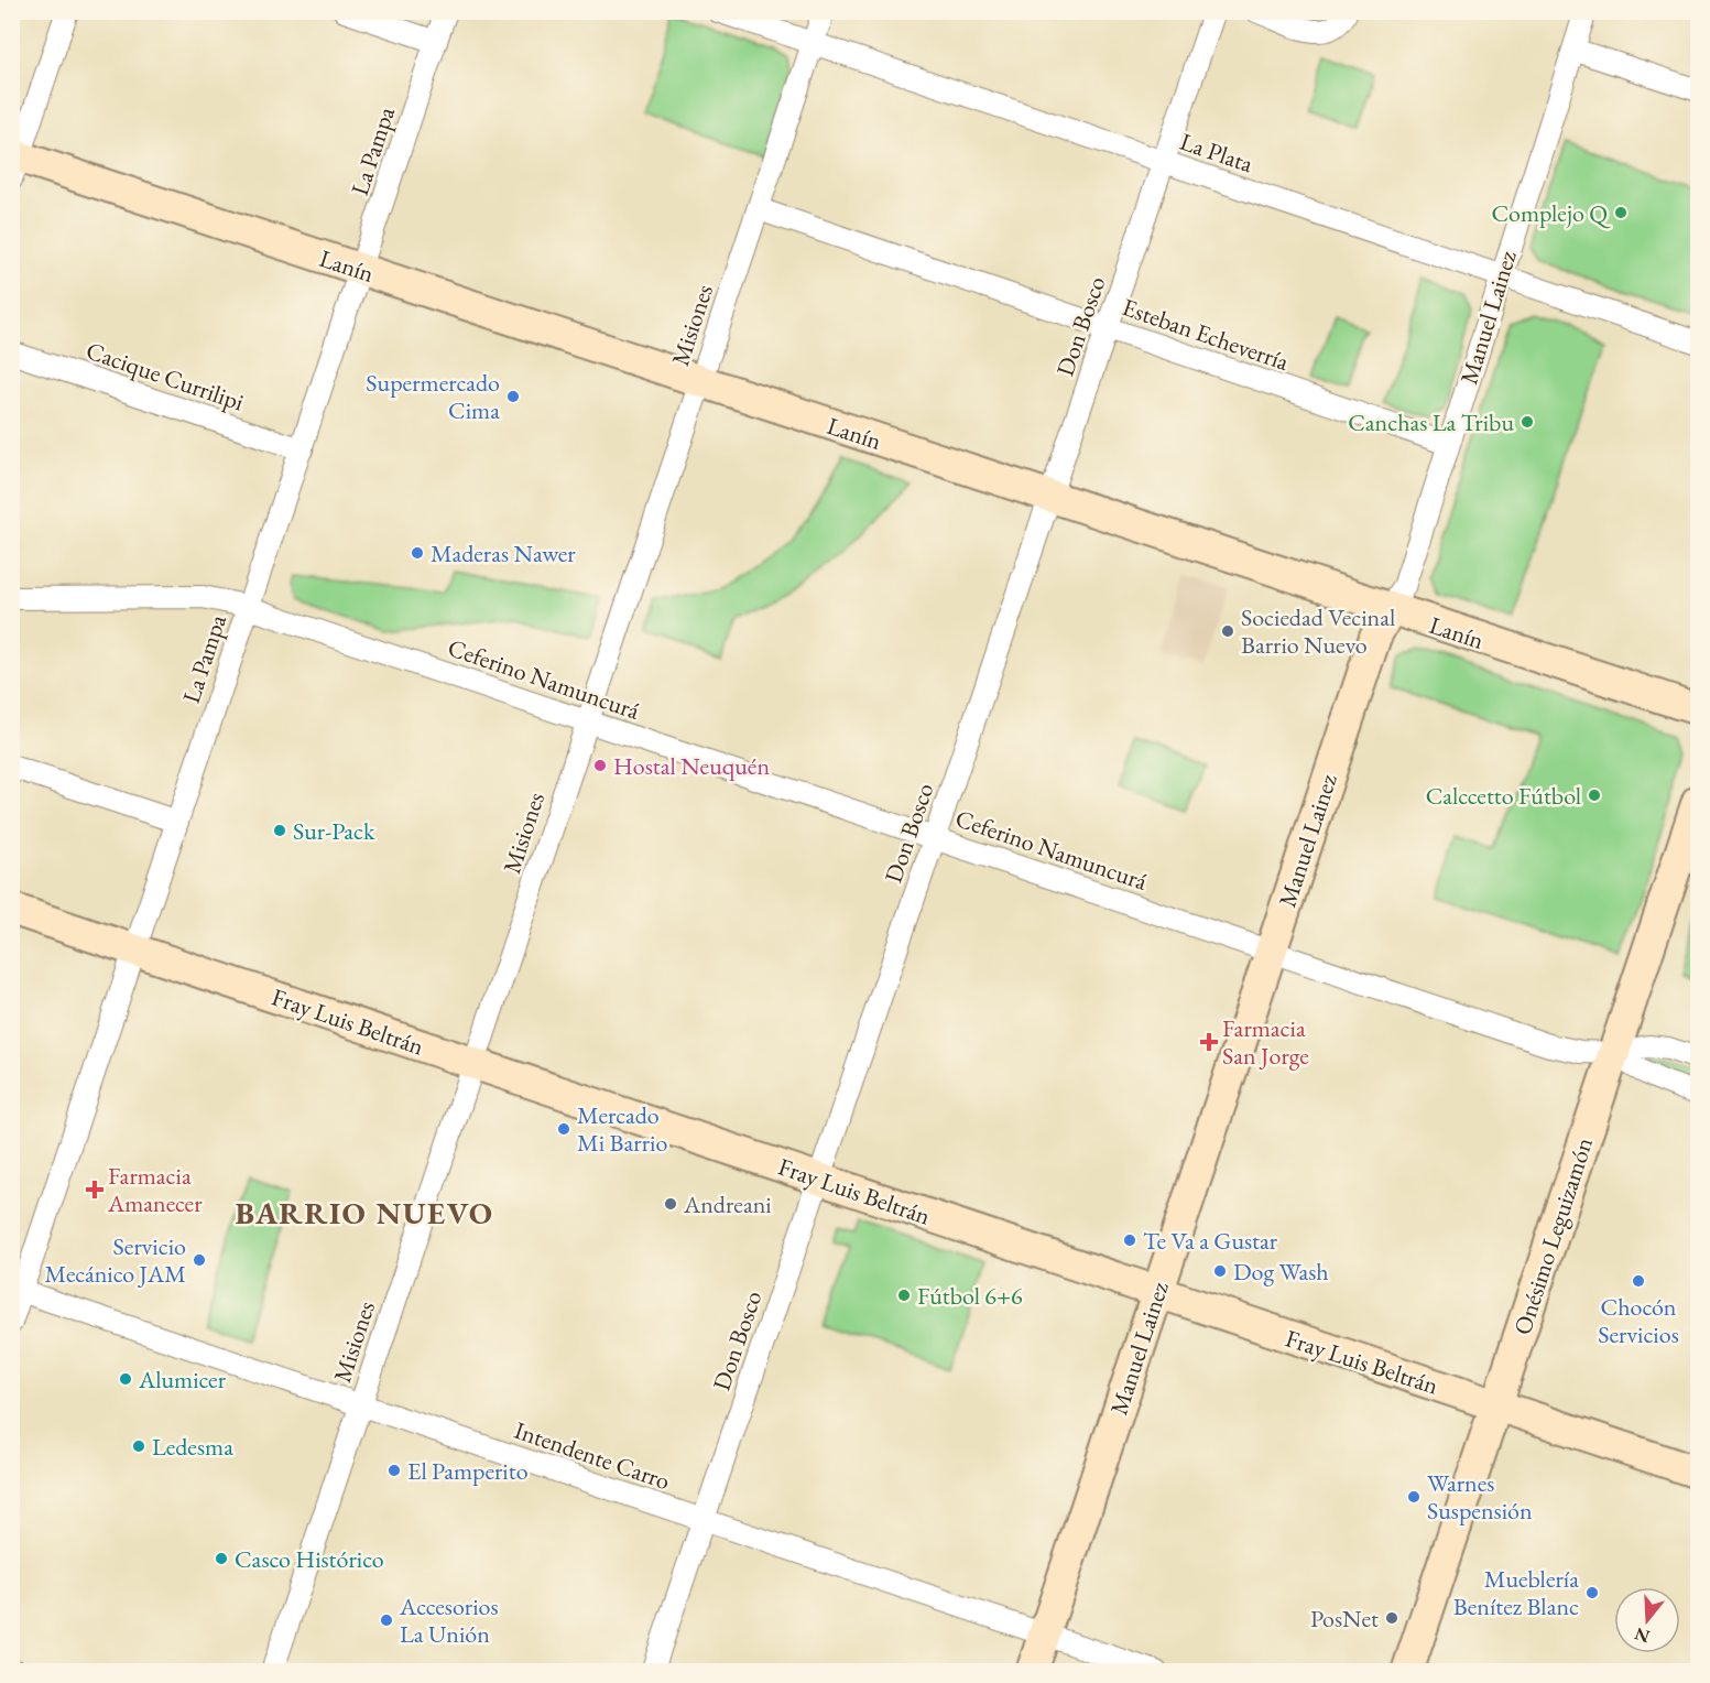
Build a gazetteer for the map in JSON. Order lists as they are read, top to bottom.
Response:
{
  "streets": {
    "street": [
      "La Pampa",
      "La Plata",
      "Lanín",
      "Manuel Lainez",
      "Misiones",
      "Don Bosco",
      "Esteban Echeverría",
      "Cacique Currilipi",
      "Ceferino Namuncurá",
      "Fray Luis Beltrán",
      "Onésimo Leguizamón",
      "Intendente Carro"
    ]
  },
  "crossings": [
    ["La Pampa", "Lanín"],
    ["La Pampa", "Cacique Currilipi"],
    ["La Pampa", "Ceferino Namuncurá"],
    ["La Pampa", "Fray Luis Beltrán"],
    ["La Pampa", "Intendente Carro"],
    ["La Plata", "Manuel Lainez"],
    ["La Plata", "Misiones"],
    ["La Plata", "Don Bosco"],
    ["Lanín", "Manuel Lainez"],
    ["Lanín", "Misiones"],
    ["Lanín", "Don Bosco"],
    ["Manuel Lainez", "Esteban Echeverría"],
    ["Manuel Lainez", "Ceferino Namuncurá"],
    ["Manuel Lainez", "Fray Luis Beltrán"],
    ["Manuel Lainez", "Intendente Carro"],
    ["Misiones", "Esteban Echeverría"],
    ["Misiones", "Ceferino Namuncurá"],
    ["Misiones", "Fray Luis Beltrán"],
    ["Misiones", "Intendente Carro"],
    ["Don Bosco", "Esteban Echeverría"],
    ["Don Bosco", "Ceferino Namuncurá"],
    ["Don Bosco", "Fray Luis Beltrán"],
    ["Don Bosco", "Intendente Carro"],
    ["Ceferino Namuncurá", "Onésimo Leguizamón"],
    ["Fray Luis Beltrán", "Onésimo Leguizamón"]
  ],
  "districts": ["BARRIO NUEVO"],
  "places": {
    "other": [
      "Complejo Q",
      "Supermercado Cima",
      "Canchas La Tribu",
      "Maderas Nawer",
      "Sociedad Vecinal Barrio Nuevo",
      "Hostal Neuquén",
      "Calccetto Fútbol",
      "Sur-Pack",
      "Mercado Mi Barrio",
      "Andreani",
      "Te Va a Gustar",
      "Servicio Mecánico JAM",
      "Dog Wash",
      "Chocón Servicios",
      "Fútbol 6+6",
      "Alumicer",
      "Ledesma",
      "El Pamperito",
      "Warnes Suspensión",
      "Casco Histórico",
      "Mueblería Benítez Blanc",
      "PosNet",
      "Accesorios La Unión"
    ],
    "health": ["Farmacia San Jorge", "Farmacia Amanecer"]
  },
  "north": "bottom"
}
